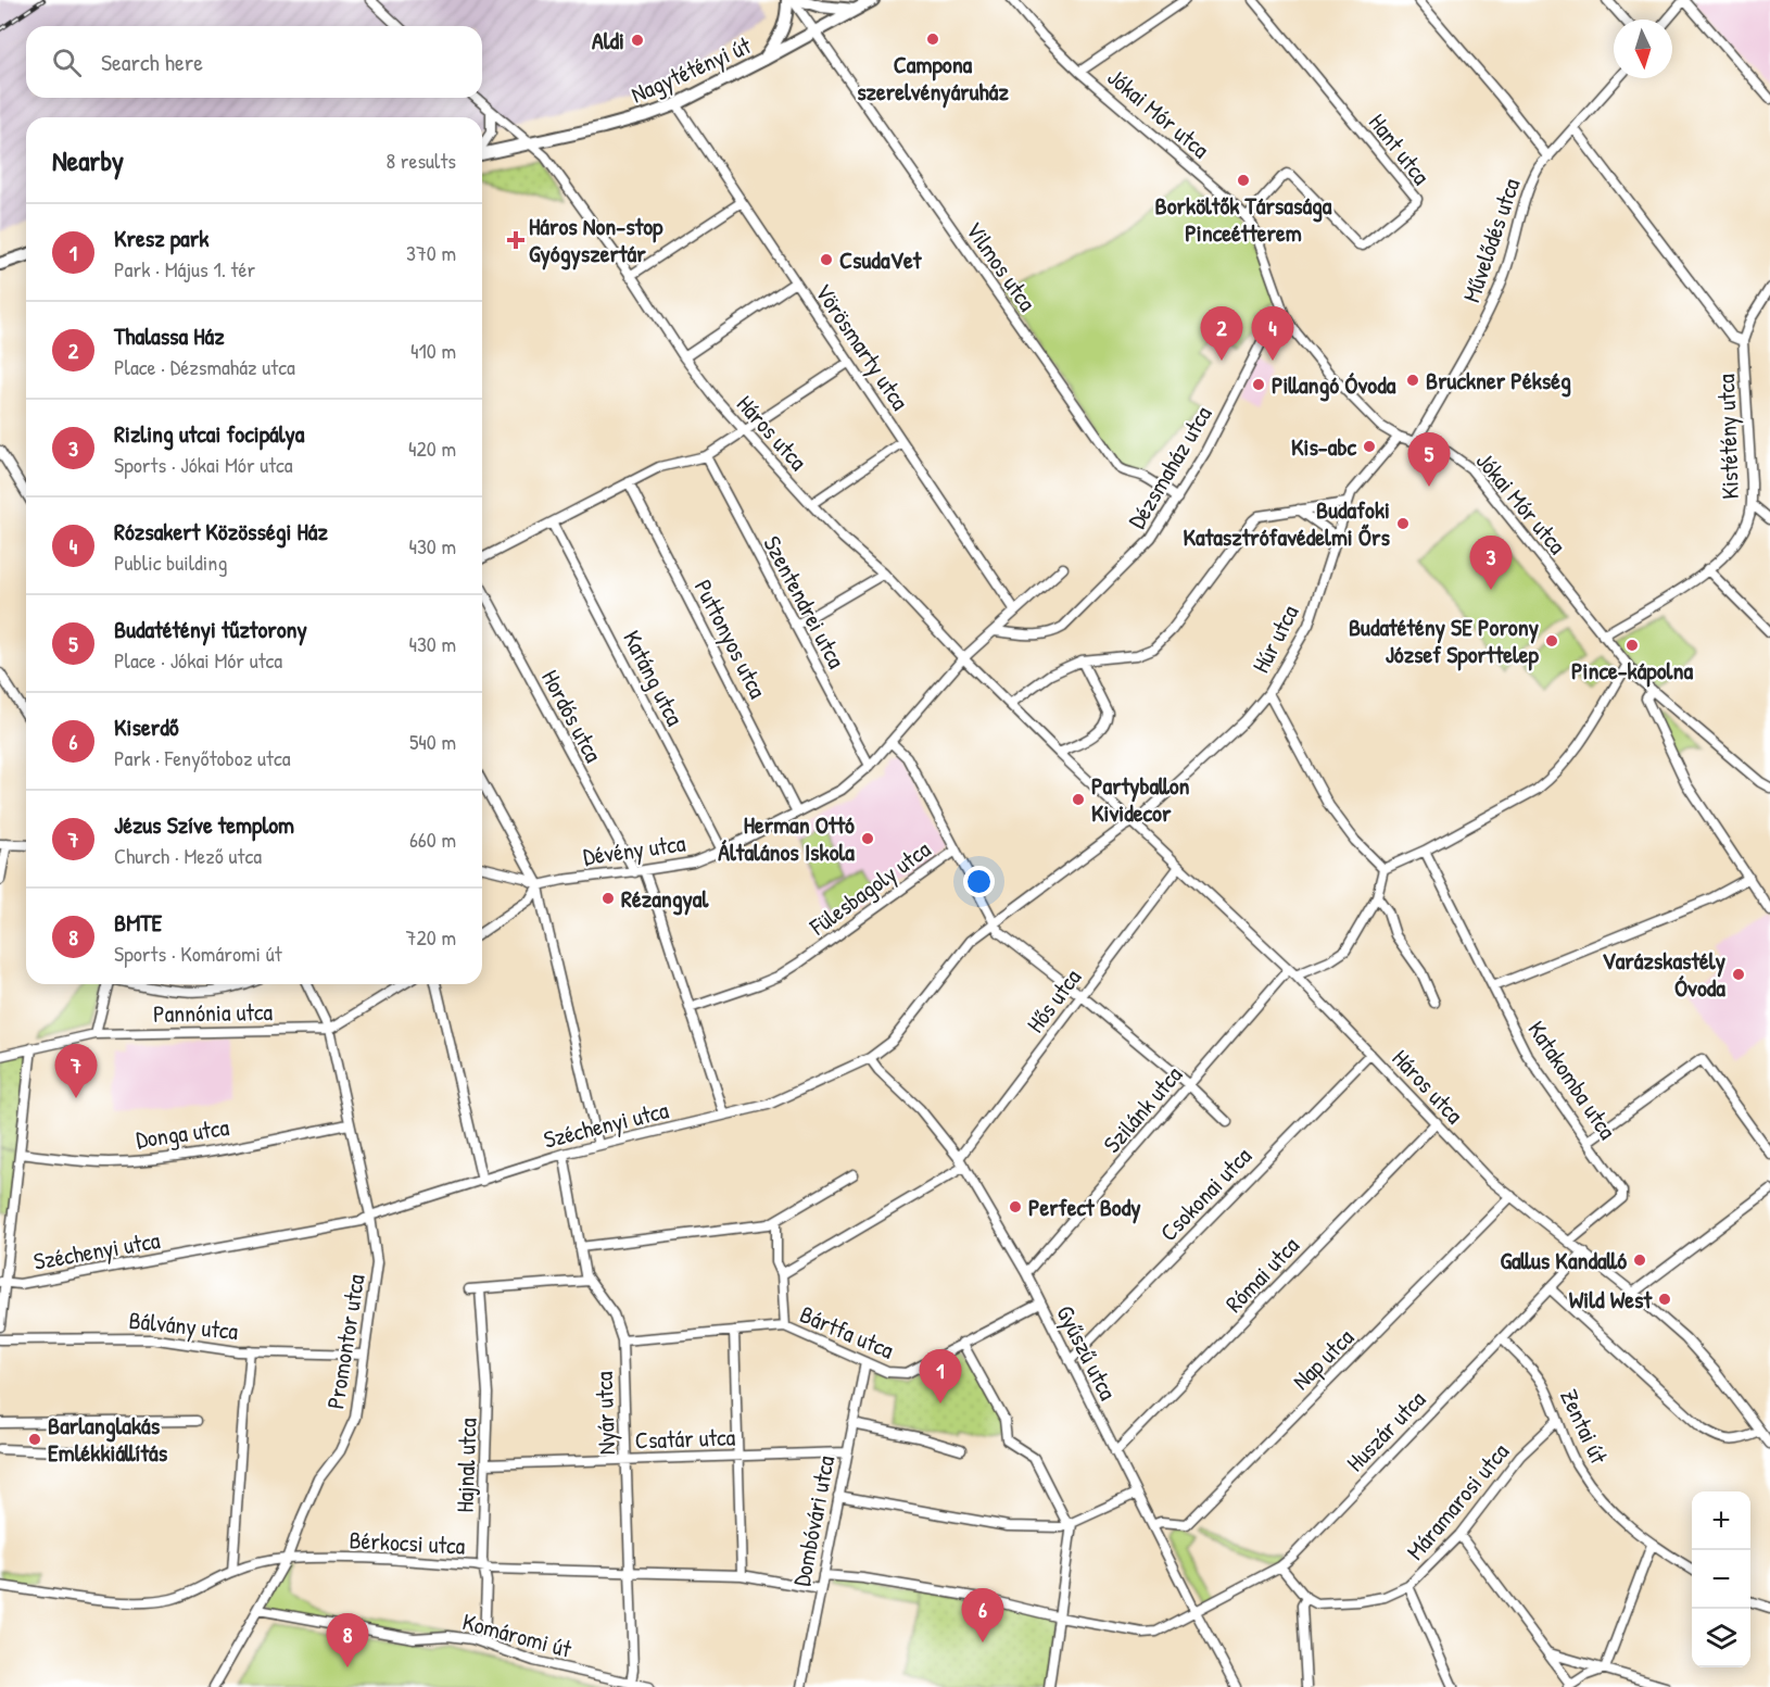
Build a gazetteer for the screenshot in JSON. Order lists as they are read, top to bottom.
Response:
{
  "streets": {
    "main road": ["Nagytétényi út"],
    "street": [
      "Jókai Mór utca",
      "Hant utca",
      "Művelődés utca",
      "Vilmos utca",
      "Vörösmarty utca",
      "Háros utca",
      "Kistétény utca",
      "Dézsmaház utca",
      "Szentendrei utca",
      "Puttonyos utca",
      "Húr utca",
      "Katáng utca",
      "Hordós utca",
      "Dévény utca",
      "Fülesbagoly utca",
      "Hős utca",
      "Pannónia utca",
      "Katakomba utca",
      "Szilánk utca",
      "Széchenyi utca",
      "Donga utca",
      "Csokonai utca",
      "Római utca",
      "Bálvány utca",
      "Bártfa utca",
      "Promontor utca",
      "Gyűszű utca",
      "Nap utca",
      "Nyár utca",
      "Zentai út",
      "Huszár utca",
      "Csatár utca",
      "Hajnal utca",
      "Máramarosi utca",
      "Dombóvári utca",
      "Bérkocsi utca",
      "Komáromi út"
    ]
  },
  "crossings": [
    ["Nagytétényi út", "Vilmos utca"],
    ["Nagytétényi út", "Vörösmarty utca"],
    ["Nagytétényi út", "Háros utca"],
    ["Jókai Mór utca", "Hant utca"],
    ["Jókai Mór utca", "Művelődés utca"],
    ["Jókai Mór utca", "Kistétény utca"],
    ["Jókai Mór utca", "Dézsmaház utca"],
    ["Jókai Mór utca", "Húr utca"],
    ["Vilmos utca", "Dézsmaház utca"],
    ["Háros utca", "Húr utca"],
    ["Háros utca", "Dévény utca"],
    ["Háros utca", "Hős utca"],
    ["Háros utca", "Katakomba utca"],
    ["Háros utca", "Szilánk utca"],
    ["Háros utca", "Széchenyi utca"],
    ["Háros utca", "Csokonai utca"],
    ["Háros utca", "Római utca"],
    ["Háros utca", "Nap utca"],
    ["Háros utca", "Huszár utca"],
    ["Szentendrei utca", "Dévény utca"],
    ["Puttonyos utca", "Dévény utca"],
    ["Húr utca", "Széchenyi utca"],
    ["Katáng utca", "Dévény utca"],
    ["Hordós utca", "Dévény utca"],
    ["Hordós utca", "Fülesbagoly utca"],
    ["Hordós utca", "Széchenyi utca"],
    ["Dévény utca", "Fülesbagoly utca"],
    ["Hős utca", "Gyűszű utca"],
    ["Pannónia utca", "Promontor utca"],
    ["Szilánk utca", "Gyűszű utca"],
    ["Széchenyi utca", "Promontor utca"],
    ["Széchenyi utca", "Gyűszű utca"],
    ["Széchenyi utca", "Nyár utca"],
    ["Donga utca", "Promontor utca"],
    ["Csokonai utca", "Gyűszű utca"],
    ["Római utca", "Gyűszű utca"],
    ["Bálvány utca", "Promontor utca"],
    ["Bártfa utca", "Gyűszű utca"],
    ["Bártfa utca", "Nyár utca"],
    ["Bártfa utca", "Dombóvári utca"],
    ["Promontor utca", "Bérkocsi utca"],
    ["Promontor utca", "Komáromi út"],
    ["Gyűszű utca", "Nap utca"],
    ["Gyűszű utca", "Huszár utca"],
    ["Nyár utca", "Csatár utca"],
    ["Nyár utca", "Bérkocsi utca"],
    ["Nyár utca", "Komáromi út"],
    ["Zentai út", "Huszár utca"],
    ["Zentai út", "Máramarosi utca"],
    ["Huszár utca", "Dombóvári utca"],
    ["Csatár utca", "Hajnal utca"],
    ["Csatár utca", "Dombóvári utca"],
    ["Hajnal utca", "Bérkocsi utca"],
    ["Hajnal utca", "Komáromi út"],
    ["Dombóvári utca", "Bérkocsi utca"]
  ],
  "places": {
    "other": [
      "Campona szerelvényáruház",
      "Aldi",
      "Borköltők Társasága Pinceétterem",
      "CsudaVet",
      "Bruckner Pékség",
      "Pillangó Óvoda",
      "Kis-abc",
      "Budafoki Katasztrófavédelmi Őrs",
      "Budatétény SE Porony József Sporttelep",
      "Pince-kápolna",
      "Partyballon Kividecor",
      "Herman Ottó Általános Iskola",
      "Rézangyal",
      "Varázskastély Óvoda",
      "Perfect Body",
      "Gallus Kandalló",
      "Wild West",
      "Barlanglakás Emlékkiállítás"
    ],
    "health": ["Háros Non-stop Gyógyszertár"]
  },
  "north": "bottom",
  "page": {
    "search": "Search here",
    "heading": ["Nearby", "8 results"],
    "list": [
      {
        "mark": "1",
        "name": "Kresz park",
        "note": "Park · Május 1. tér",
        "value": "370 m"
      },
      {
        "mark": "2",
        "name": "Thalassa Ház",
        "note": "Place · Dézsmaház utca",
        "value": "410 m"
      },
      {
        "mark": "3",
        "name": "Rizling utcai focipálya",
        "note": "Sports · Jókai Mór utca",
        "value": "420 m"
      },
      {
        "mark": "4",
        "name": "Rózsakert Közösségi Ház",
        "note": "Public building",
        "value": "430 m"
      },
      {
        "mark": "5",
        "name": "Budatétényi tűztorony",
        "note": "Place · Jókai Mór utca",
        "value": "430 m"
      },
      {
        "mark": "6",
        "name": "Kiserdő",
        "note": "Park · Fenyőtoboz utca",
        "value": "540 m"
      },
      {
        "mark": "7",
        "name": "Jézus Szíve templom",
        "note": "Church · Mező utca",
        "value": "660 m"
      },
      {
        "mark": "8",
        "name": "BMTE",
        "note": "Sports · Komáromi út",
        "value": "720 m"
      }
    ],
    "pins": [
      "2",
      "4",
      "5",
      "3",
      "7",
      "1",
      "6",
      "8"
    ],
    "map_buttons": ["+", "−"]
  }
}
